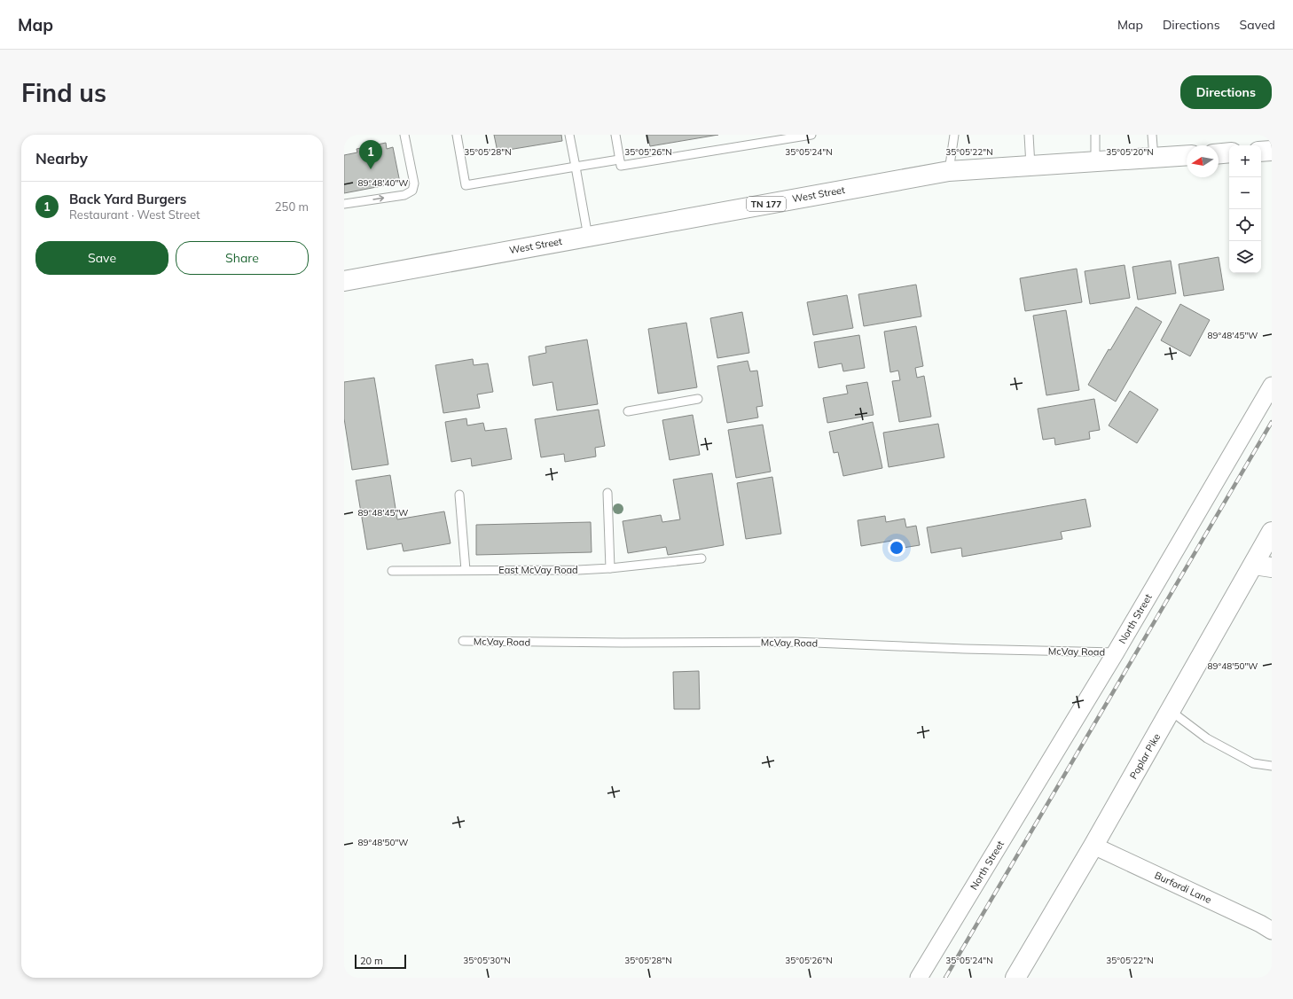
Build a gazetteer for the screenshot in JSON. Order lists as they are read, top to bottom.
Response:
{
  "streets": {
    "main road": ["West Street", "TN 177", "Poplar Pike"],
    "street": ["North Street", "Burfordi Lane"],
    "lane": ["East McVay Road", "McVay Road"]
  },
  "crossings": [
    ["North Street", "McVay Road"],
    ["Poplar Pike", "Burfordi Lane"]
  ],
  "scale_bar": "20 m",
  "north": "left",
  "page": {
    "header": "Map",
    "nav": ["Map", "Directions", "Saved"],
    "buttons": [
      "Directions",
      ["Save", "Share"]
    ],
    "title": "Find us",
    "heading": "Nearby",
    "pins": "1",
    "map_buttons": ["+", "−"],
    "list": [
      {
        "mark": "1",
        "name": "Back Yard Burgers",
        "note": "Restaurant · West Street",
        "value": "250 m"
      }
    ],
    "scale": "20 m"
  },
  "coordinates": [
    "35°05'28\"N",
    "35°05'26\"N",
    "35°05'24\"N",
    "35°05'22\"N",
    "35°05'20\"N",
    "89°48'40\"W",
    "89°48'45\"W",
    "89°48'50\"W",
    "35°05'30\"N"
  ]
}
